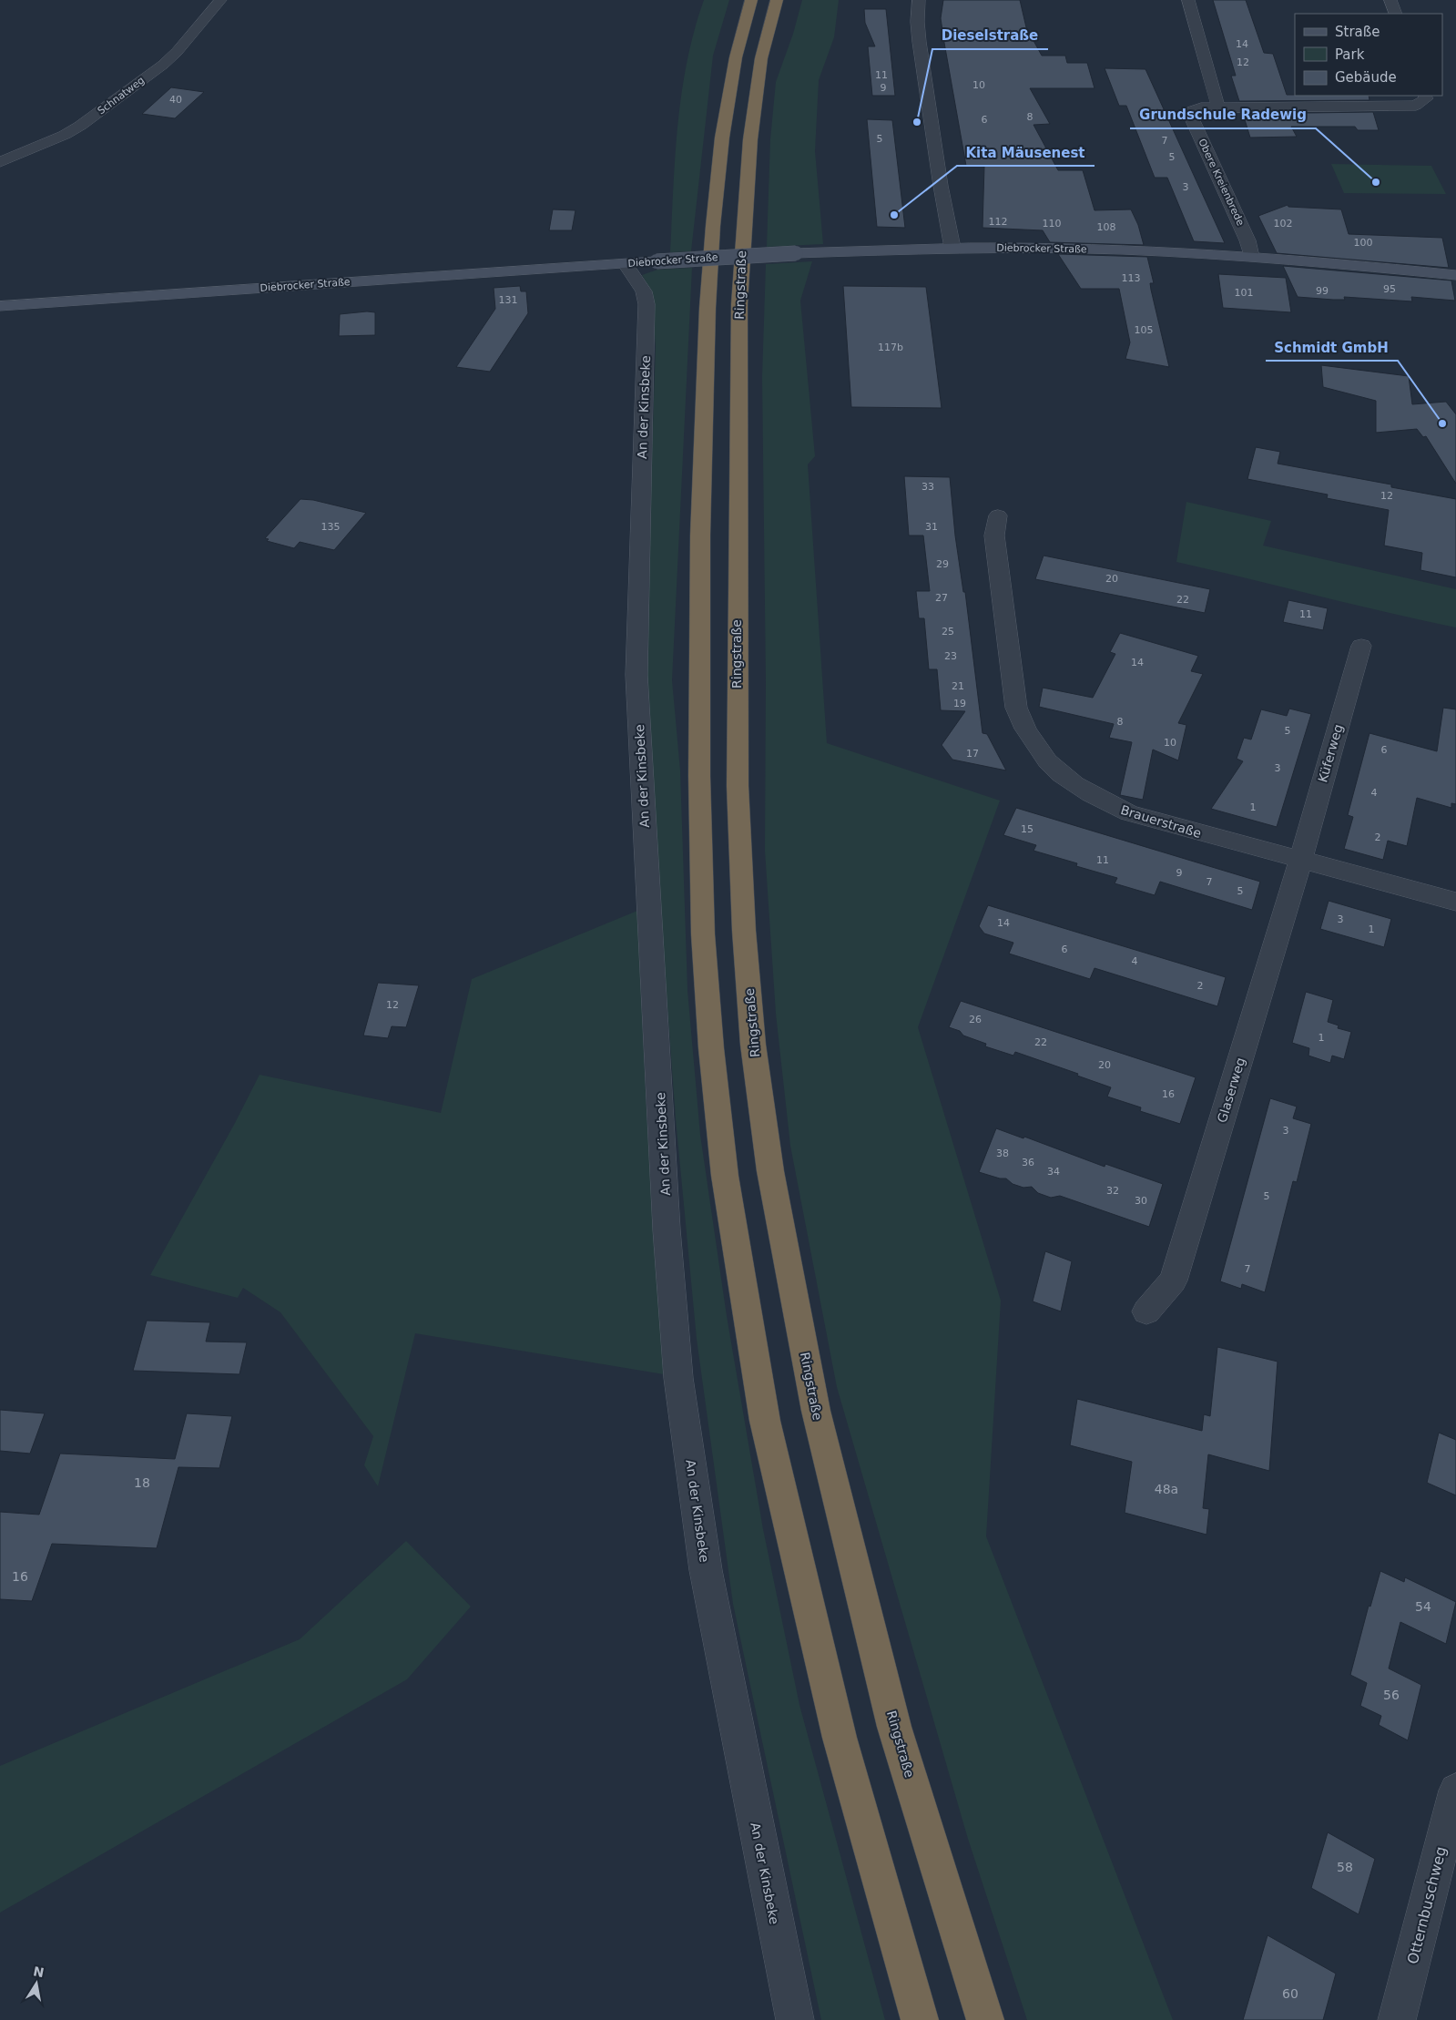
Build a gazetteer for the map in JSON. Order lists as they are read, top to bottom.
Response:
{
  "streets": {
    "highway": ["Ringstraße"],
    "main road": ["Diebrocker Straße"],
    "street": [
      "Schnatweg",
      "Obere Kreienbrede",
      "An der Kinsbeke",
      "Küferweg",
      "Brauerstraße",
      "Glaserweg",
      "Otternbuschweg"
    ]
  },
  "crossings": [
    ["Obere Kreienbrede", "Diebrocker Straße"],
    ["Diebrocker Straße", "An der Kinsbeke"],
    ["Küferweg", "Brauerstraße"],
    ["Küferweg", "Glaserweg"],
    ["Brauerstraße", "Glaserweg"]
  ],
  "places": [
    "Dieselstraße",
    "Grundschule Radewig",
    "Kita Mäusenest",
    "Schmidt GmbH"
  ],
  "house_numbers": [
    "14",
    "12",
    "11",
    "10",
    "9",
    "40",
    "8",
    "6",
    "5",
    "7",
    "5",
    "3",
    "112",
    "110",
    "102",
    "108",
    "100",
    "113",
    "95",
    "99",
    "101",
    "131",
    "105",
    "117b",
    "33",
    "12",
    "135",
    "31",
    "29",
    "20",
    "27",
    "22",
    "11",
    "25",
    "23",
    "14",
    "21",
    "19",
    "8",
    "5",
    "10",
    "6",
    "17",
    "3",
    "4",
    "1",
    "15",
    "2",
    "11",
    "9",
    "7",
    "5",
    "3",
    "14",
    "1",
    "6",
    "4",
    "2",
    "12",
    "26",
    "1",
    "22",
    "20",
    "16",
    "3",
    "38",
    "36",
    "34",
    "32",
    "5",
    "30",
    "7",
    "18",
    "48a",
    "16",
    "54",
    "56",
    "58",
    "60"
  ],
  "legend": ["Straße", "Park", "Gebäude"],
  "north": "top"
}
